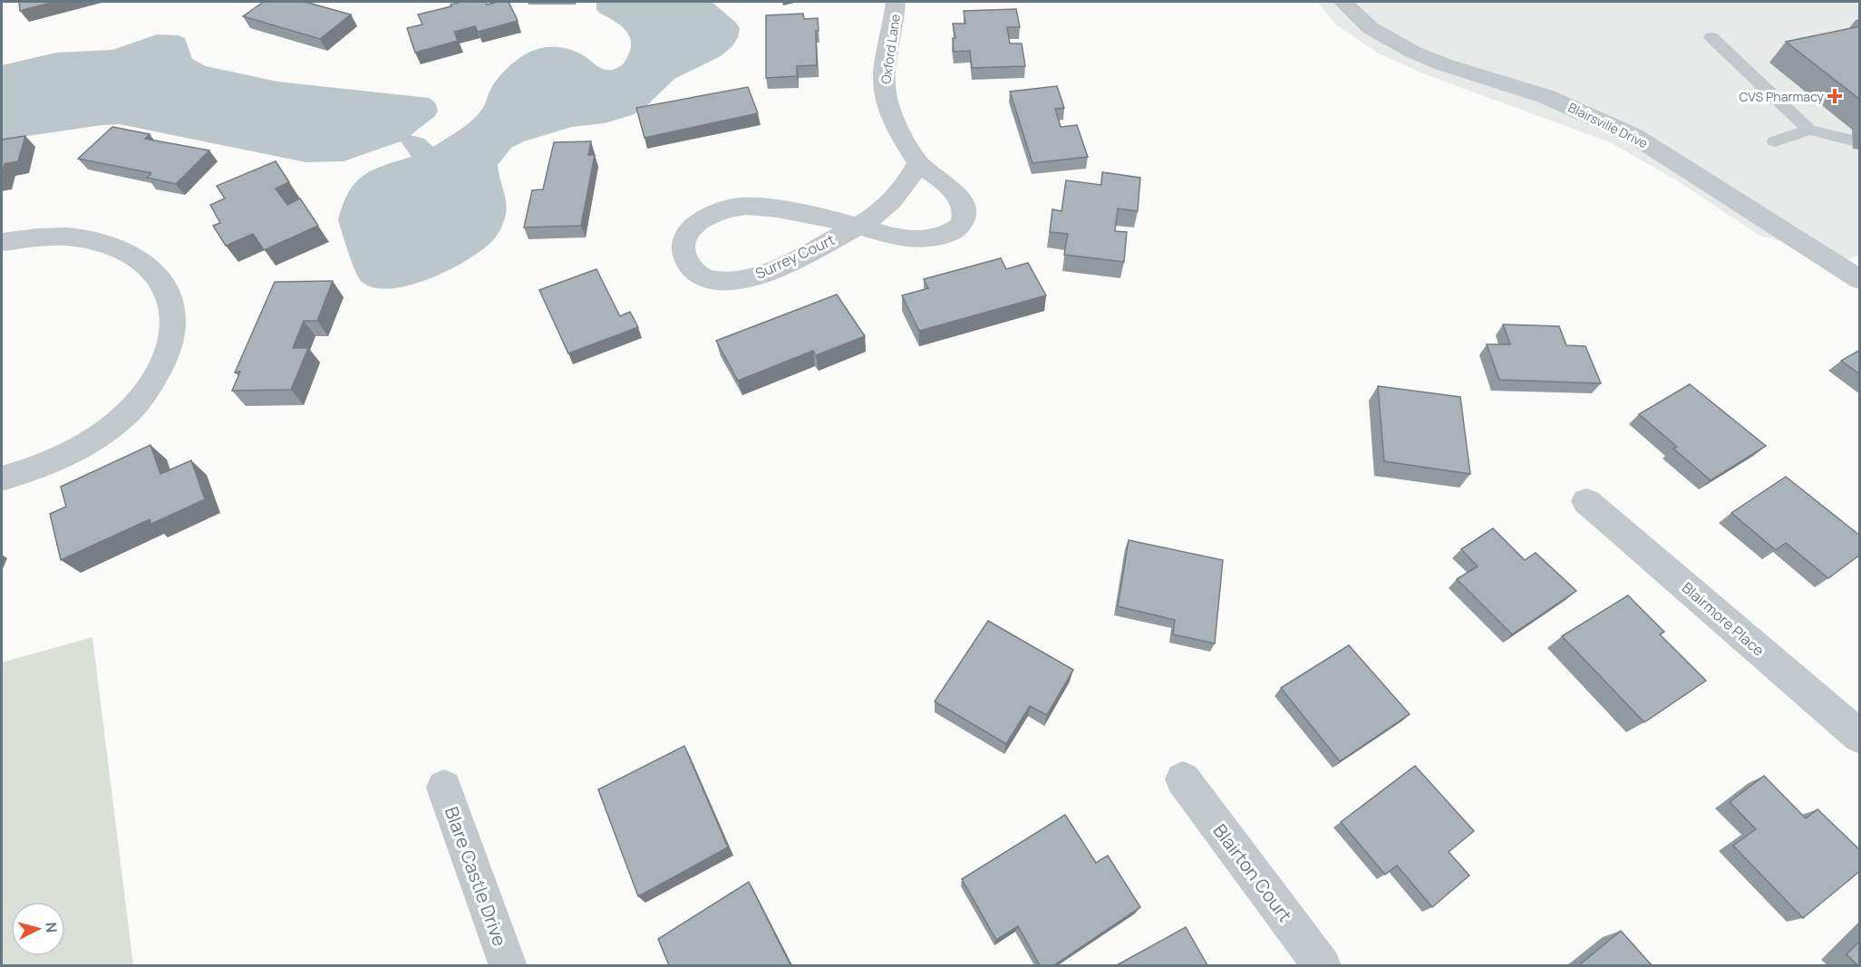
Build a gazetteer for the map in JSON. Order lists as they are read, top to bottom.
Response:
{
  "streets": {
    "street": [
      "Oxford Lane",
      "Blairsville Drive",
      "Surrey Court",
      "Blairmore Place",
      "Blairton Court",
      "Blare Castle Drive"
    ]
  },
  "places": {
    "health": ["CVS Pharmacy"]
  },
  "north": "right"
}
